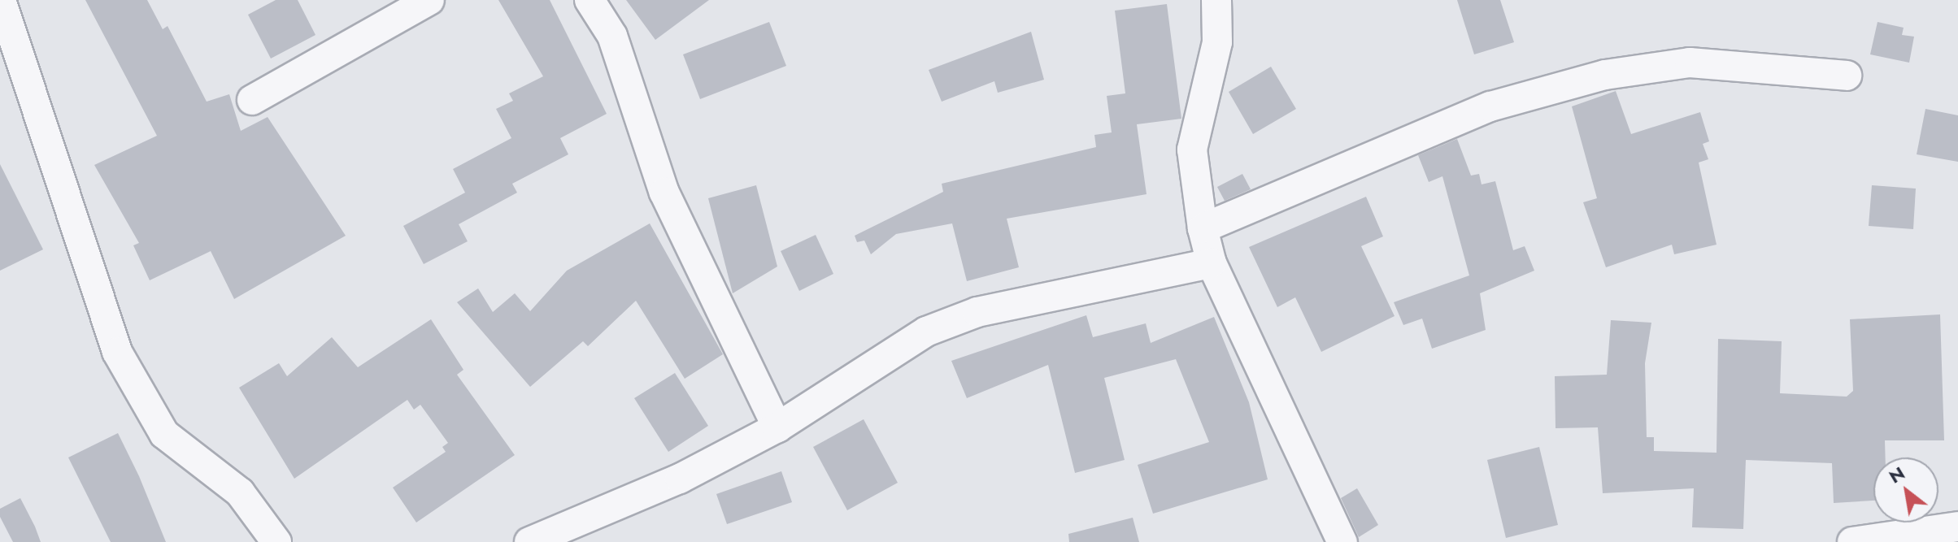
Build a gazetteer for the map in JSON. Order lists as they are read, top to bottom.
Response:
{
  "north": "top left"
}
